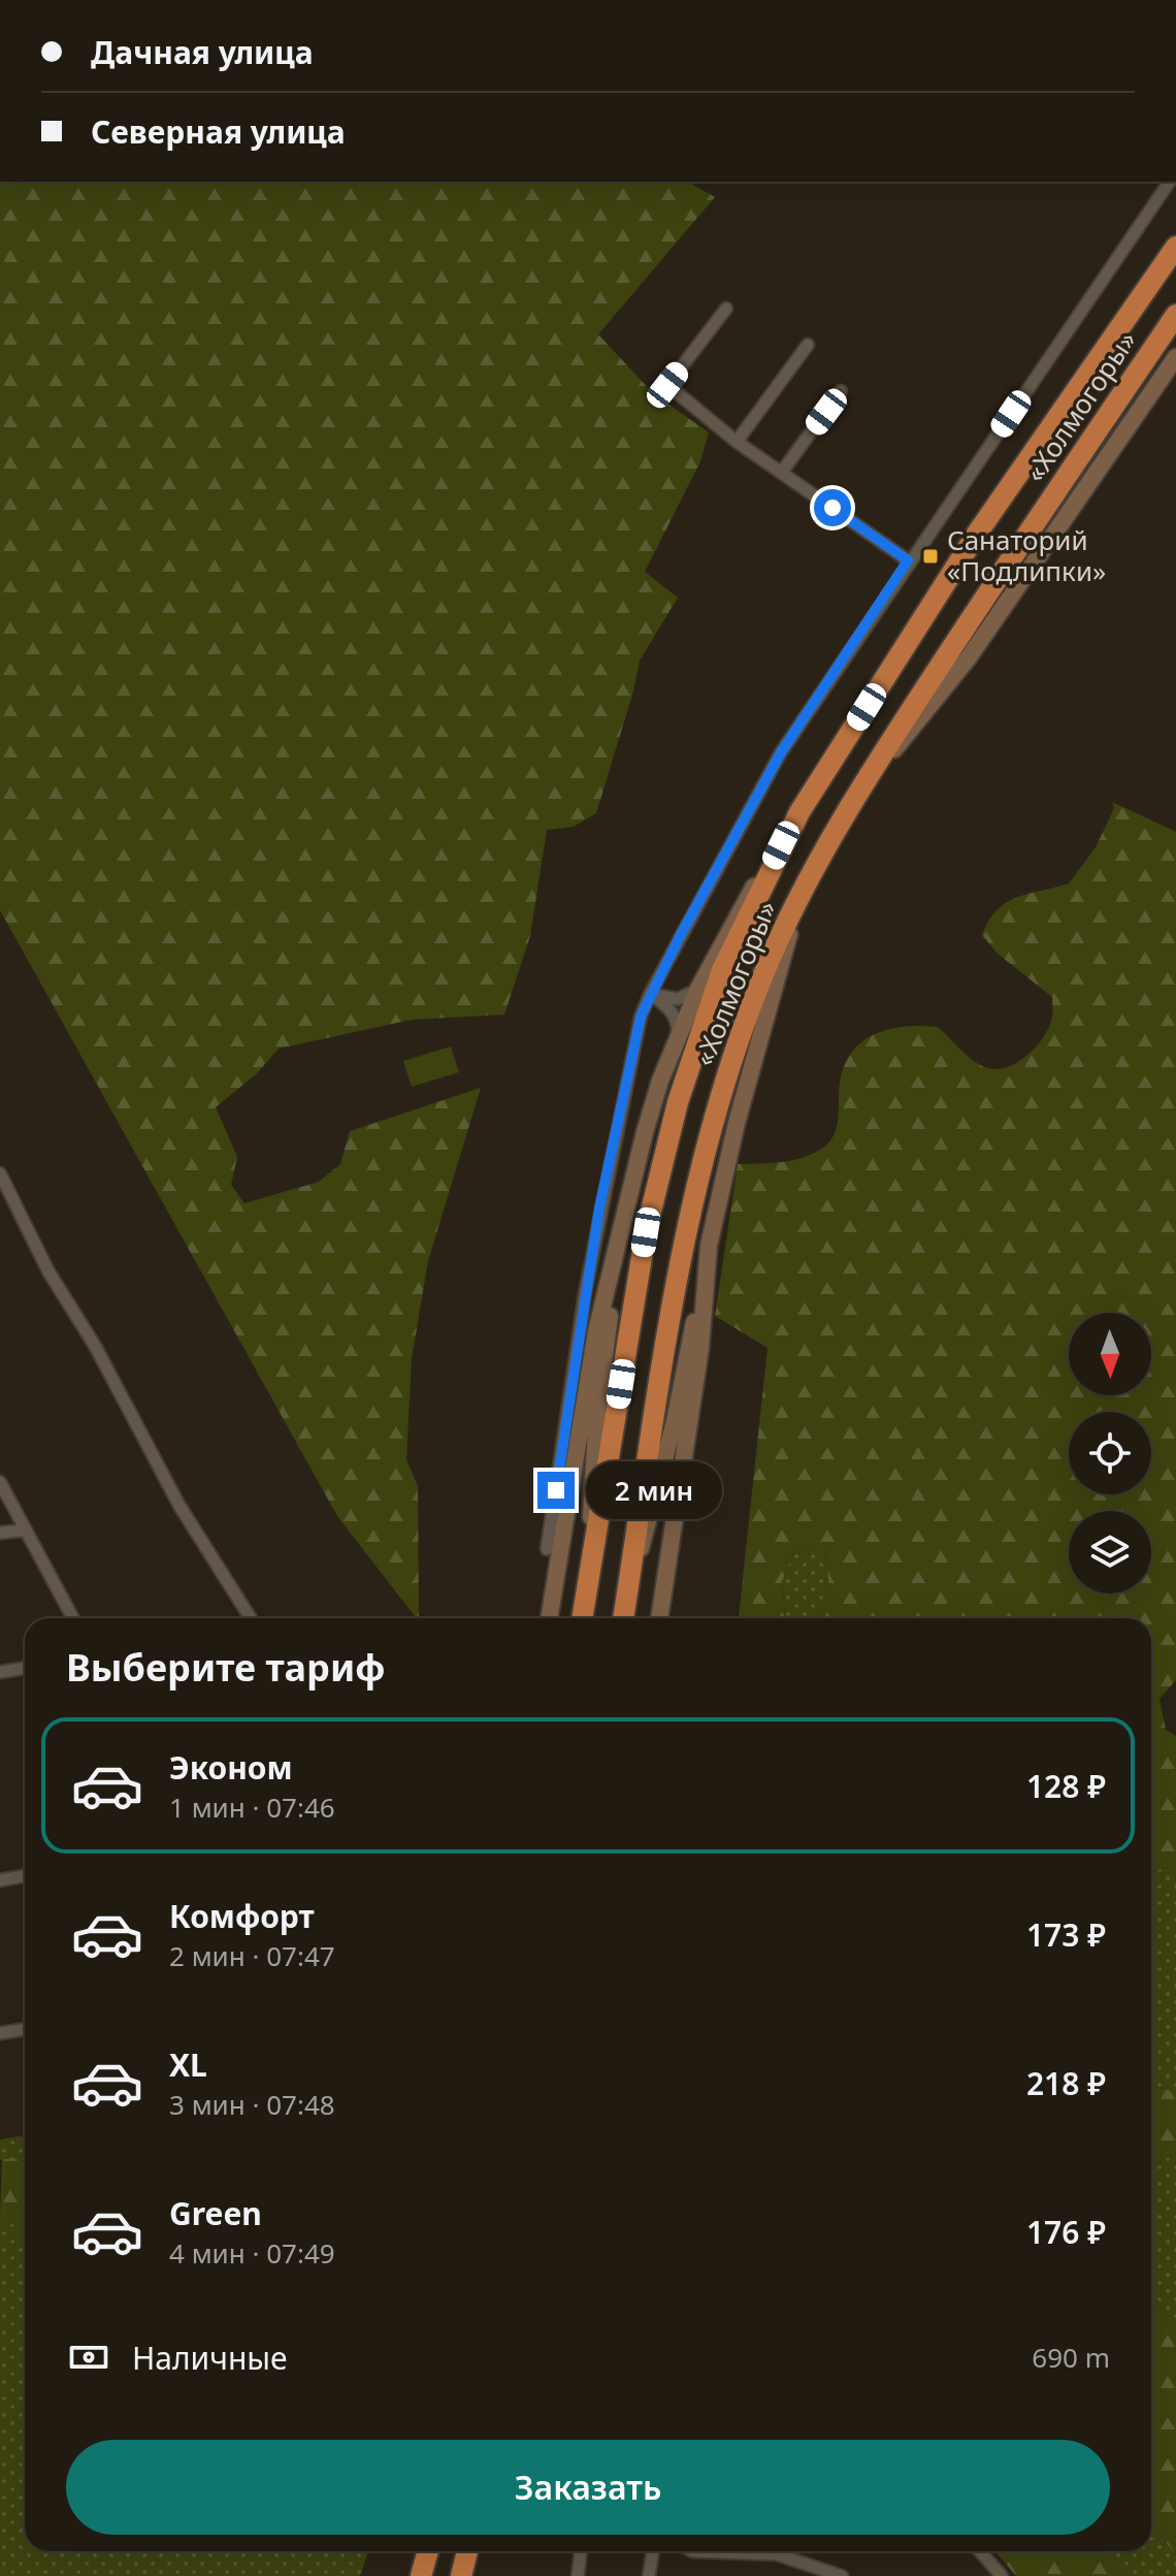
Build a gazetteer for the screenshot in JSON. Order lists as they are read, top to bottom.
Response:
{
  "streets": {
    "highway": ["«Холмогоры»"]
  },
  "places": {
    "transit": ["Санаторий «Подлипки»"]
  },
  "north": "bottom",
  "page": {
    "banner": ["Дачная улица", "Северная улица"],
    "bubble": "2 мин",
    "heading": "Выберите тариф",
    "list": [
      {
        "name": "Эконом",
        "note": "1 мин · 07:46",
        "value": "128 ₽"
      },
      {
        "name": "Комфорт",
        "note": "2 мин · 07:47",
        "value": "173 ₽"
      },
      {
        "name": "XL",
        "note": "3 мин · 07:48",
        "value": "218 ₽"
      },
      {
        "name": "Green",
        "note": "4 мин · 07:49",
        "value": "176 ₽"
      }
    ],
    "pay": ["Наличные", "690 m"],
    "buttons": "Заказать"
  }
}
